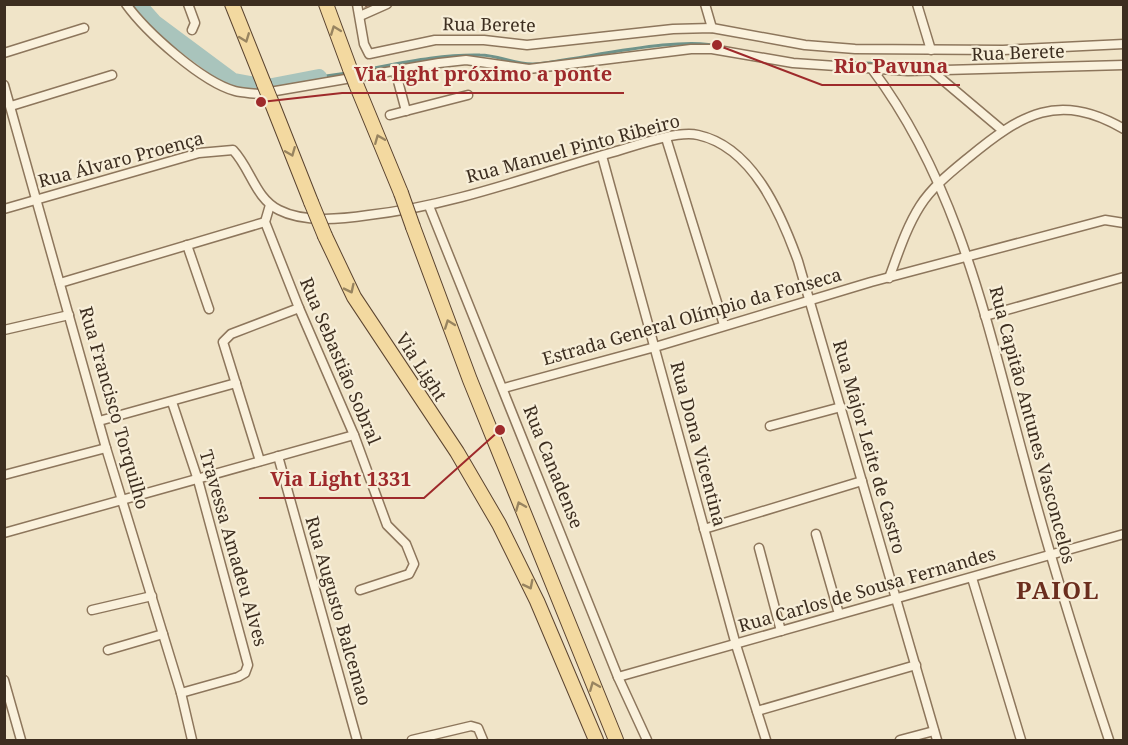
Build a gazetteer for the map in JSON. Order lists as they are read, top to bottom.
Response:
{
  "streets": {
    "main road": ["Via Light"],
    "street": [
      "Rua Berete",
      "Rua Manuel Pinto Ribeiro",
      "Rua Álvaro Proença",
      "Estrada General Olímpio da Fonseca",
      "Rua Sebastião Sobral",
      "Rua Francisco Torquilho",
      "Rua Capitão Antunes Vasconcelos",
      "Rua Dona Vicentina",
      "Rua Major Leite de Castro",
      "Rua Canadense",
      "Travessa Amadeu Alves",
      "Rua Carlos de Sousa Fernandes",
      "Rua Augusto Balcemao"
    ]
  },
  "crossings": [
    ["Rua Berete", "Rua Capitão Antunes Vasconcelos"],
    ["Rua Manuel Pinto Ribeiro", "Estrada General Olímpio da Fonseca"],
    ["Rua Manuel Pinto Ribeiro", "Rua Dona Vicentina"],
    ["Rua Manuel Pinto Ribeiro", "Rua Major Leite de Castro"],
    ["Rua Manuel Pinto Ribeiro", "Rua Canadense"],
    ["Rua Álvaro Proença", "Rua Francisco Torquilho"],
    ["Estrada General Olímpio da Fonseca", "Rua Capitão Antunes Vasconcelos"],
    ["Estrada General Olímpio da Fonseca", "Rua Dona Vicentina"],
    ["Estrada General Olímpio da Fonseca", "Rua Major Leite de Castro"],
    ["Estrada General Olímpio da Fonseca", "Rua Canadense"],
    ["Rua Francisco Torquilho", "Travessa Amadeu Alves"],
    ["Rua Capitão Antunes Vasconcelos", "Rua Carlos de Sousa Fernandes"],
    ["Rua Dona Vicentina", "Rua Carlos de Sousa Fernandes"],
    ["Rua Major Leite de Castro", "Rua Carlos de Sousa Fernandes"],
    ["Rua Canadense", "Rua Carlos de Sousa Fernandes"]
  ],
  "districts": ["PAIOL"],
  "places": ["Rio Pavuna", "Via light próximo a ponte", "Via Light 1331"]
}
